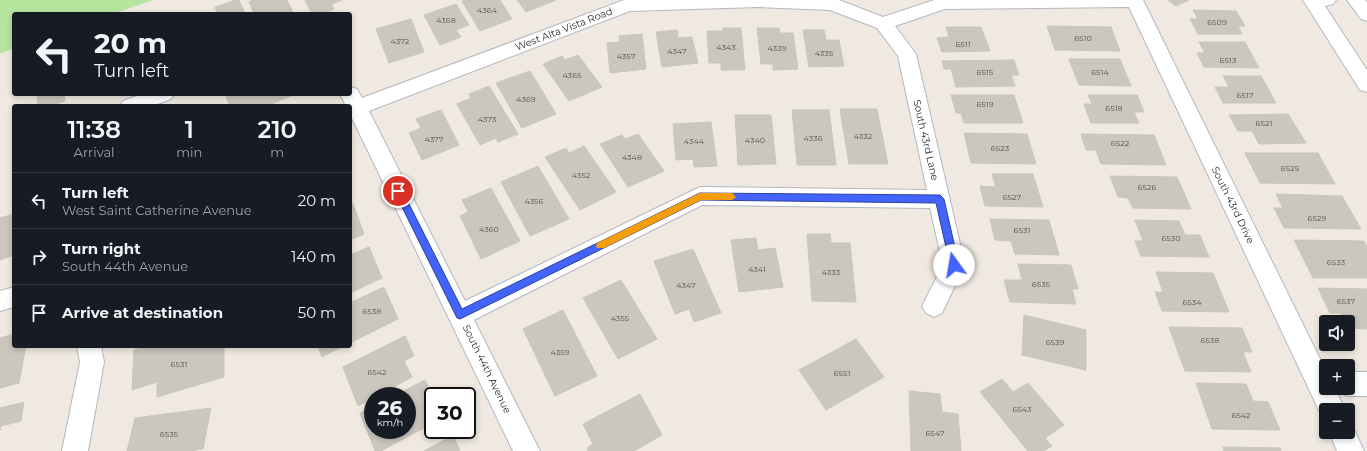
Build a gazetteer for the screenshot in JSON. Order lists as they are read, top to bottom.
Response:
{
  "streets": {
    "street": [
      "West Alta Vista Road",
      "South 43rd Lane",
      "South 43rd Drive",
      "South 44th Avenue"
    ]
  },
  "crossings": [
    ["West Alta Vista Road", "South 43rd Lane"],
    ["West Alta Vista Road", "South 44th Avenue"]
  ],
  "house_numbers": [
    "4364",
    "4368",
    "6509",
    "6510",
    "4372",
    "6511",
    "4343",
    "4339",
    "4347",
    "4335",
    "4357",
    "6513",
    "6515",
    "6514",
    "4365",
    "6517",
    "4369",
    "6519",
    "6518",
    "4373",
    "6521",
    "4332",
    "4336",
    "4377",
    "4340",
    "4344",
    "6522",
    "6523",
    "4348",
    "6525",
    "4352",
    "6526",
    "6527",
    "4356",
    "6529",
    "4360",
    "6531",
    "6530",
    "6533",
    "4341",
    "4333",
    "6535",
    "4347",
    "6537",
    "6534",
    "6538",
    "4355",
    "6538",
    "6539",
    "4359",
    "6531",
    "6542",
    "6551",
    "6543",
    "6542",
    "6547",
    "6535"
  ],
  "page": {
    "turn": ["20 m", "Turn left"],
    "eta": [
      "11:38",
      "Arrival",
      "1",
      "min",
      "210",
      "m"
    ],
    "list": [
      {
        "name": "Turn left",
        "note": "West Saint Catherine Avenue",
        "value": "20 m"
      },
      {
        "name": "Turn right",
        "note": "South 44th Avenue",
        "value": "140 m"
      },
      {
        "name": "Arrive at destination",
        "value": "50 m"
      }
    ],
    "map_buttons": ["+", "−"],
    "speed": "26 km/h",
    "limit": "30"
  }
}
